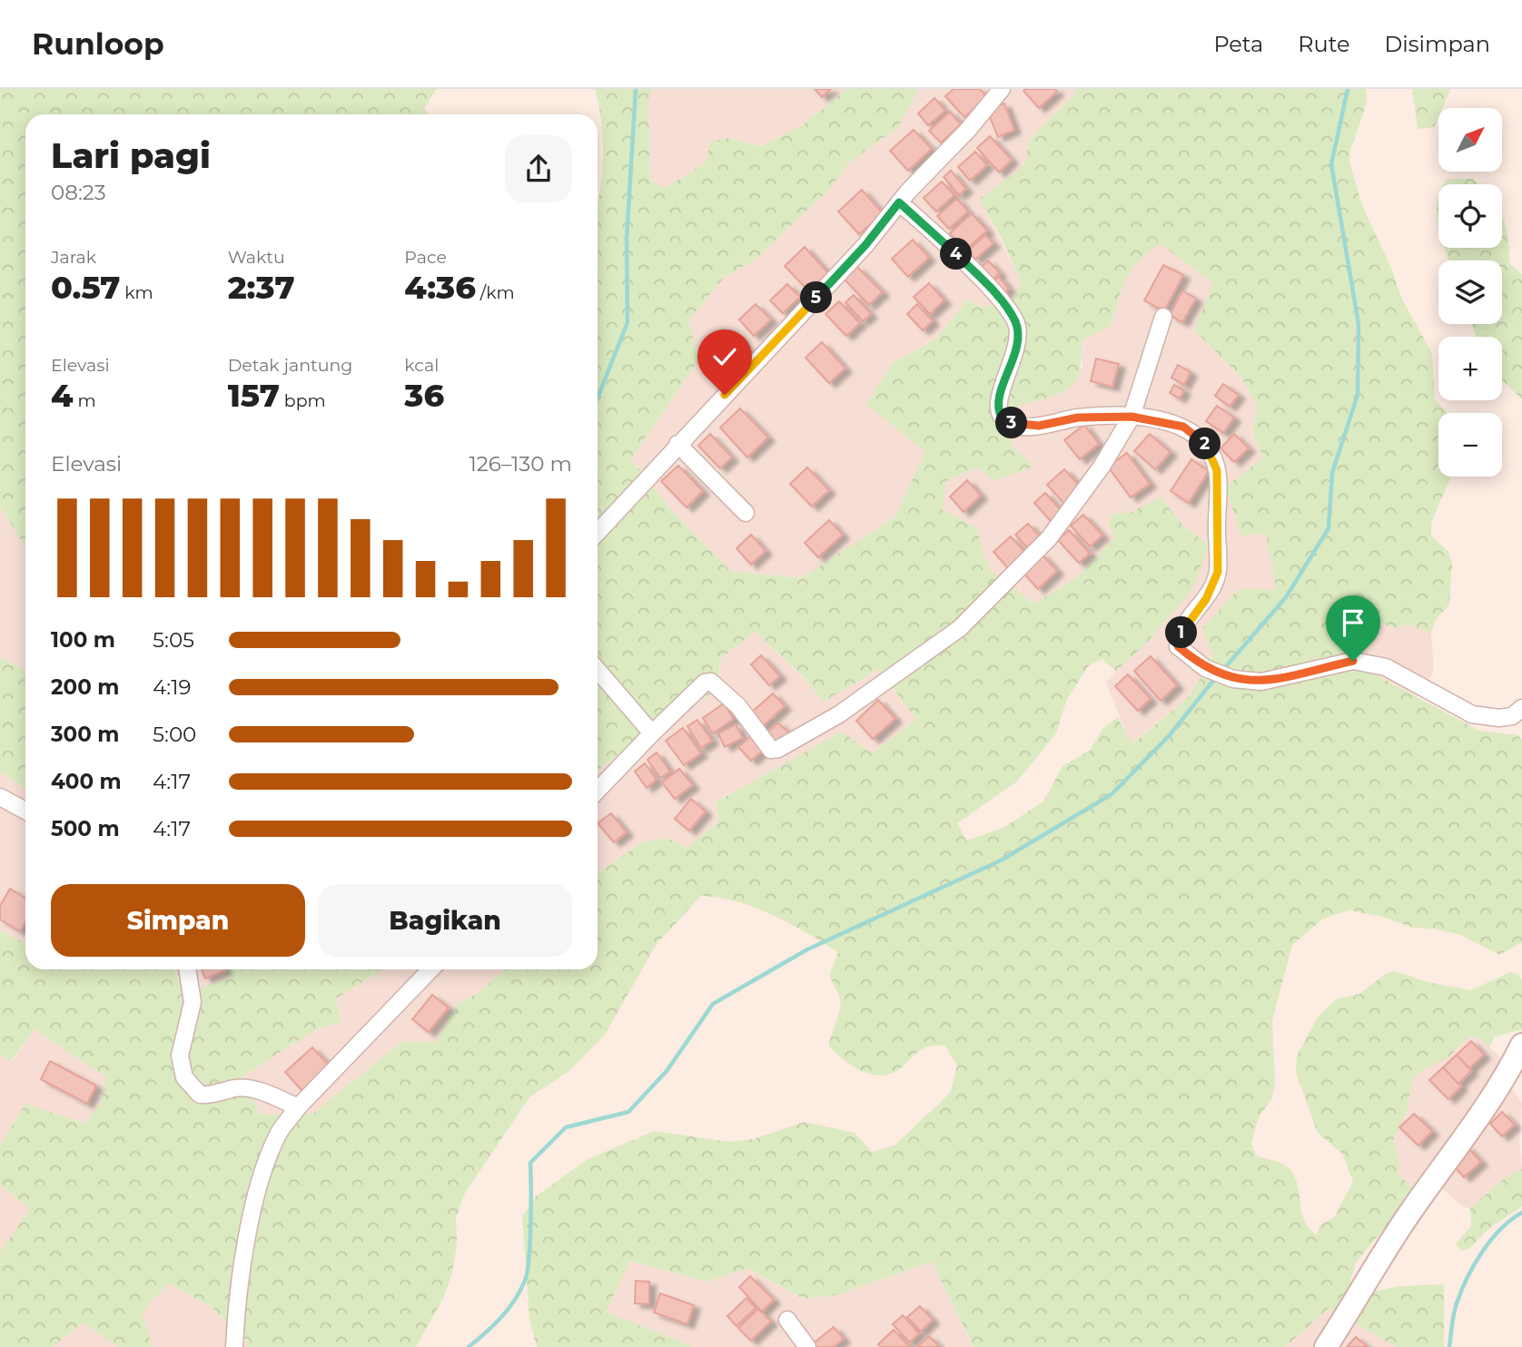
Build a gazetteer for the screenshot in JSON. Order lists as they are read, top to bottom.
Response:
{
  "north": "top right",
  "page": {
    "header": "Runloop",
    "nav": ["Peta", "Rute", "Disimpan"],
    "map_buttons": ["+", "−"],
    "heading": ["Lari pagi", "08:23"],
    "stats": [
      ["Jarak", "0.57 km"],
      ["Waktu", "2:37"],
      ["Pace", "4:36 /km"],
      ["Elevasi", "4 m"],
      ["Detak jantung", "157 bpm"],
      ["kcal", "36"]
    ],
    "pins": [
      "4",
      "5",
      "3",
      "2",
      "1"
    ],
    "chart": ["Elevasi", "126–130 m"],
    "list": [
      {
        "name": "100 m",
        "note": "5:05"
      },
      {
        "name": "200 m",
        "note": "4:19"
      },
      {
        "name": "300 m",
        "note": "5:00"
      },
      {
        "name": "400 m",
        "note": "4:17"
      },
      {
        "name": "500 m",
        "note": "4:17"
      }
    ],
    "buttons": ["Simpan", "Bagikan"]
  }
}
